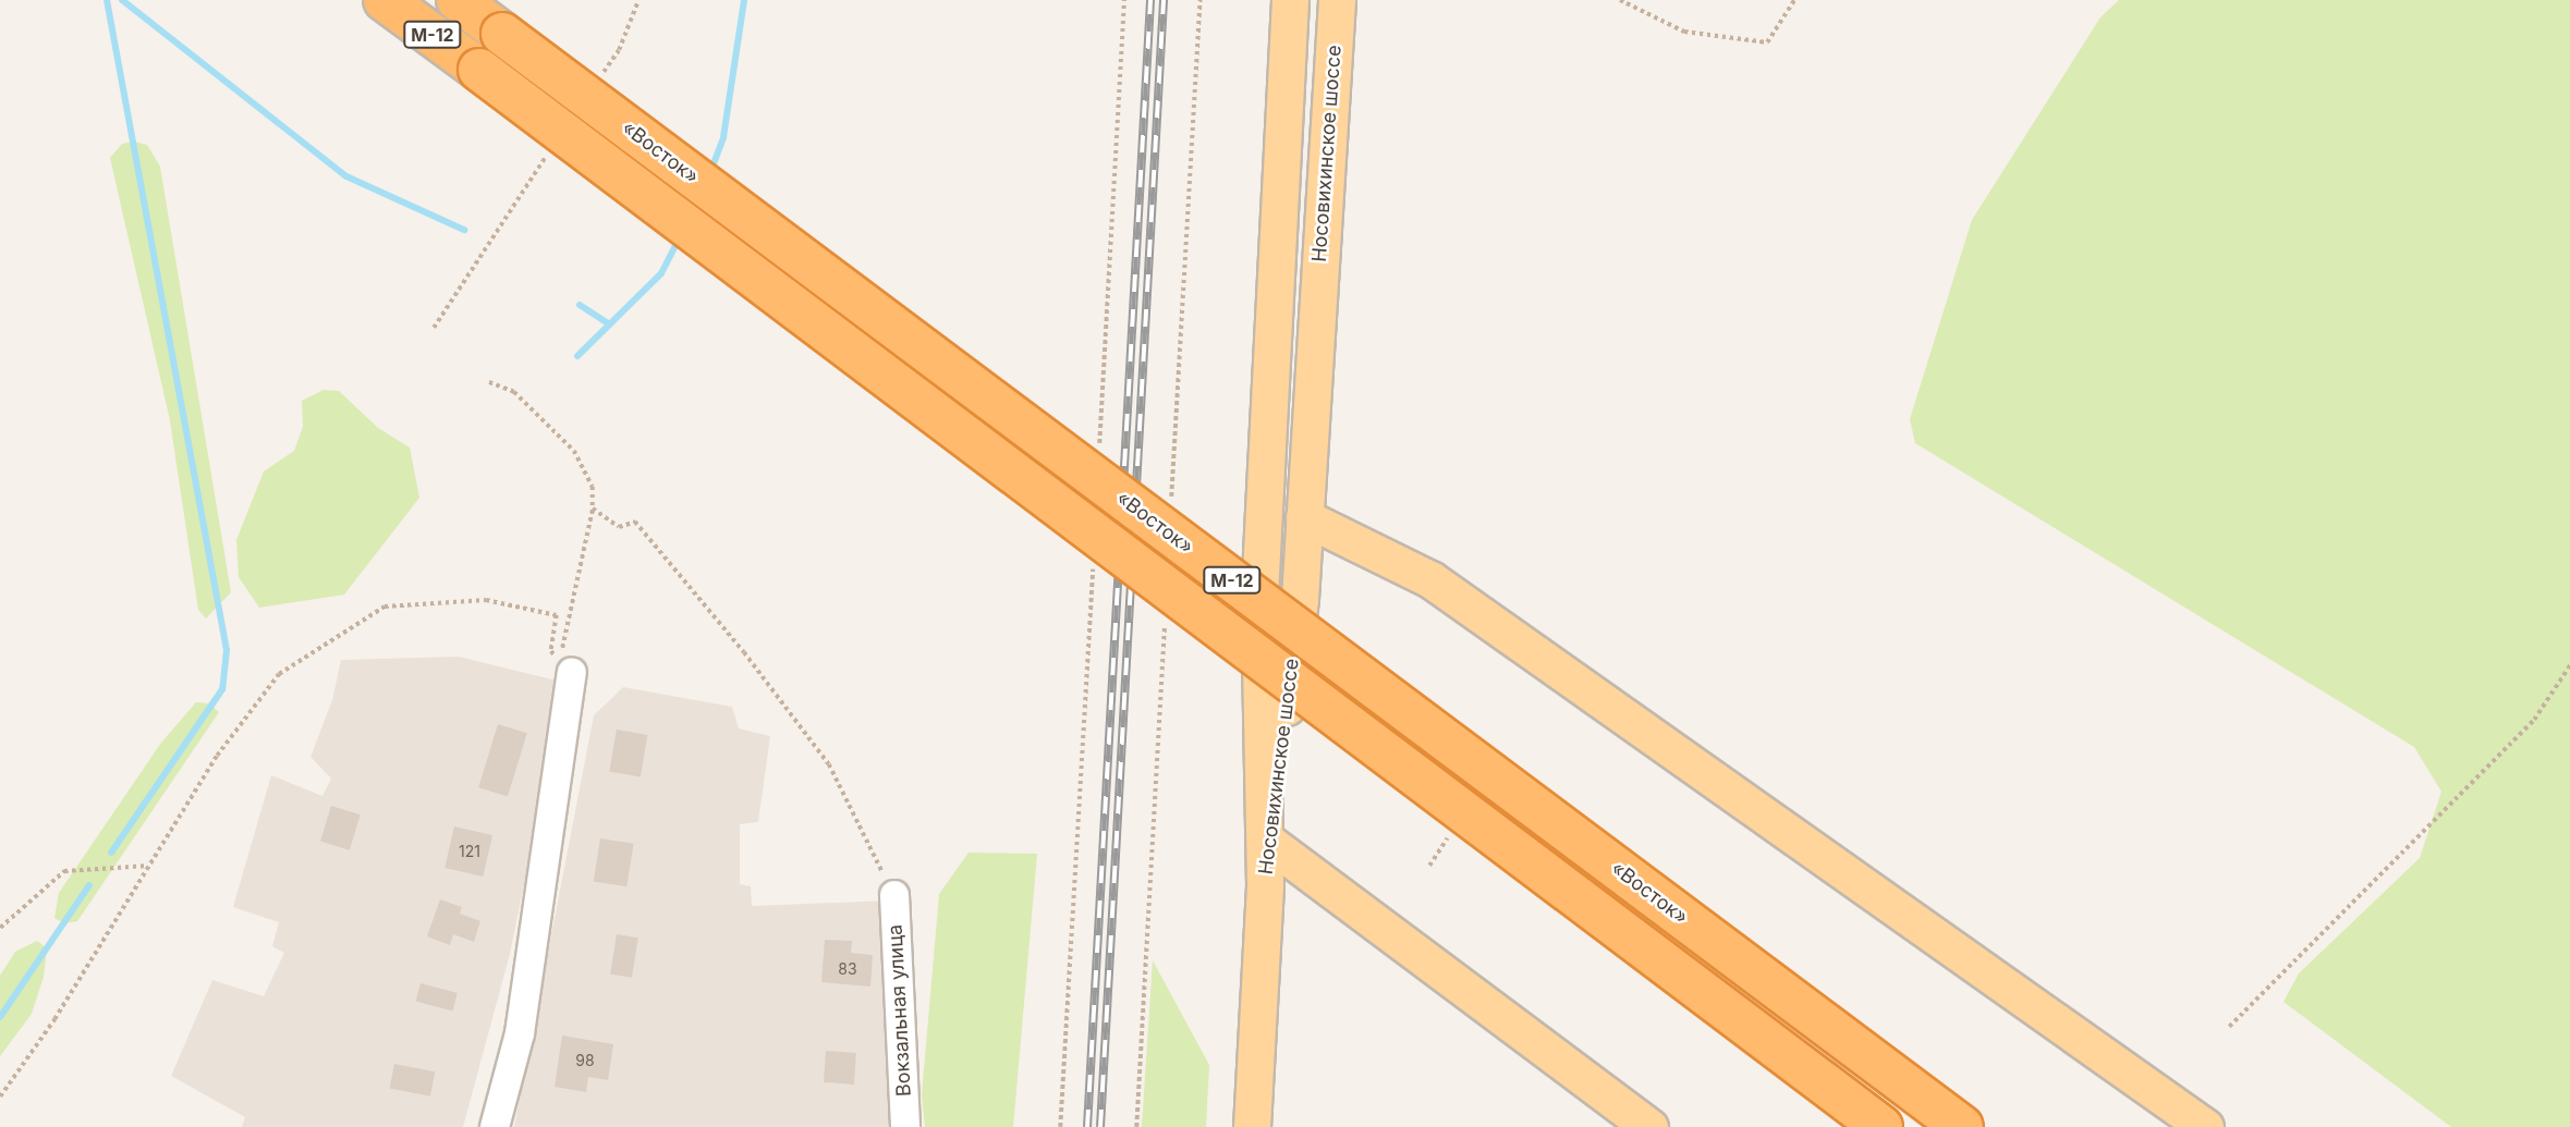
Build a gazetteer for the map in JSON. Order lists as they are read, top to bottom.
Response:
{
  "streets": {
    "highway": ["М-12", "«Восток»"],
    "main road": ["Носовихинское шоссе"],
    "street": ["Вокзальная улица"]
  },
  "house_numbers": ["121", "83", "98"]
}
